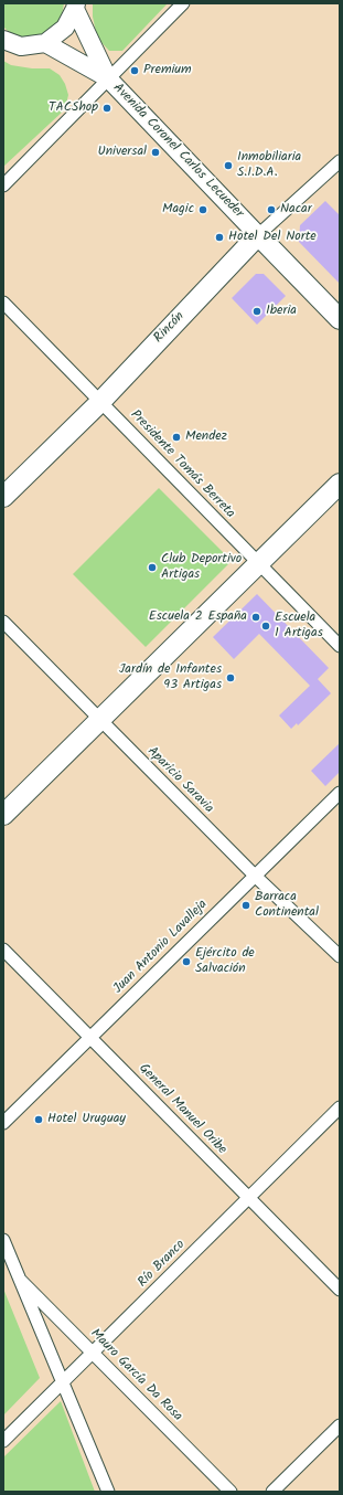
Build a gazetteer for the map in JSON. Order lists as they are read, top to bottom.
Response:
{
  "streets": {
    "main road": ["Avenida Coronel Carlos Lecueder", "Rincón"],
    "street": [
      "Presidente Tomás Berreta",
      "Aparicio Saravia",
      "Juan Antonio Lavalleja",
      "General Manuel Oribe",
      "Río Branco",
      "Mauro García Da Rosa"
    ]
  },
  "crossings": [
    ["Avenida Coronel Carlos Lecueder", "Rincón"],
    ["Rincón", "Presidente Tomás Berreta"],
    ["Aparicio Saravia", "Juan Antonio Lavalleja"],
    ["Juan Antonio Lavalleja", "General Manuel Oribe"],
    ["General Manuel Oribe", "Río Branco"],
    ["Río Branco", "Mauro García Da Rosa"]
  ],
  "places": [
    "Premium",
    "TACShop",
    "Universal",
    "Inmobiliaria S.I.D.A.",
    "Magic",
    "Nacar",
    "Hotel Del Norte",
    "Iberia",
    "Mendez",
    "Club Deportivo Artigas",
    "Escuela 2 España",
    "Escuela 1 Artigas",
    "Jardín de Infantes 93 Artigas",
    "Barraca Continental",
    "Ejército de Salvación",
    "Hotel Uruguay"
  ]
}
